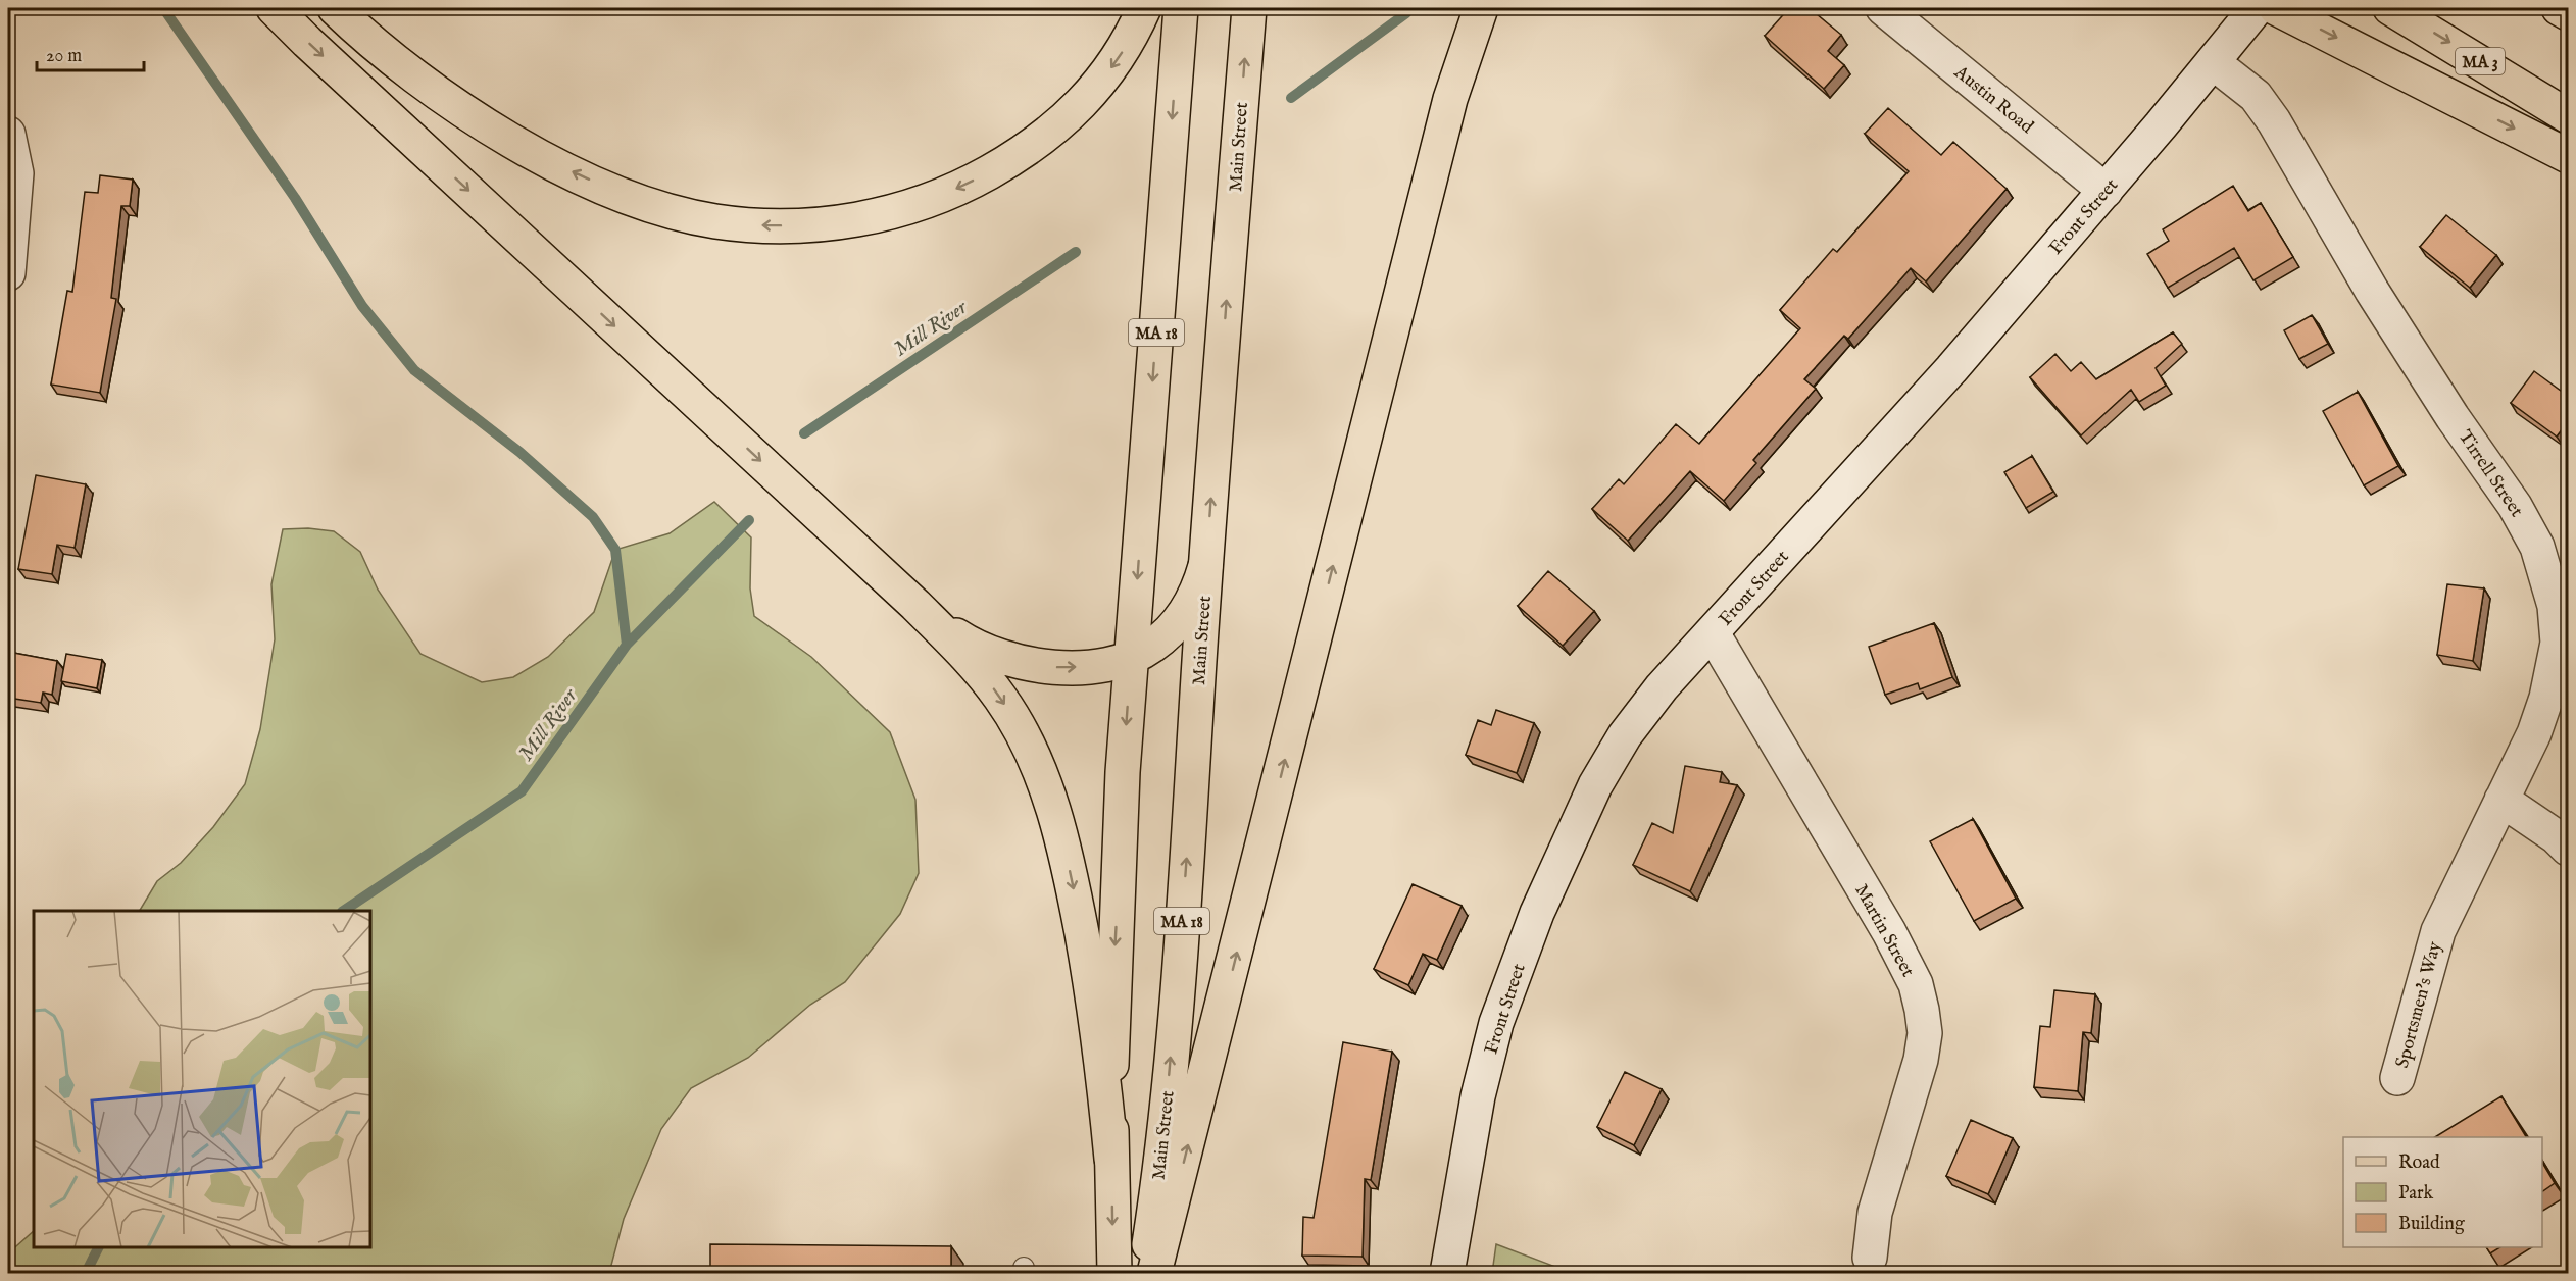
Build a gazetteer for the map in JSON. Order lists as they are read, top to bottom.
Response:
{
  "streets": {
    "main road": ["MA 3", "Main Street", "MA 18"],
    "street": [
      "Austin Road",
      "Front Street",
      "Tirrell Street",
      "Martin Street",
      "Sportsmen's Way"
    ]
  },
  "crossings": [
    ["Austin Road", "Front Street"],
    ["Front Street", "Tirrell Street"],
    ["Front Street", "Martin Street"],
    ["Tirrell Street", "Sportsmen's Way"]
  ],
  "water": ["Mill River"],
  "legend": ["Road", "Park", "Building"],
  "scale_bar": "20 m"
}
